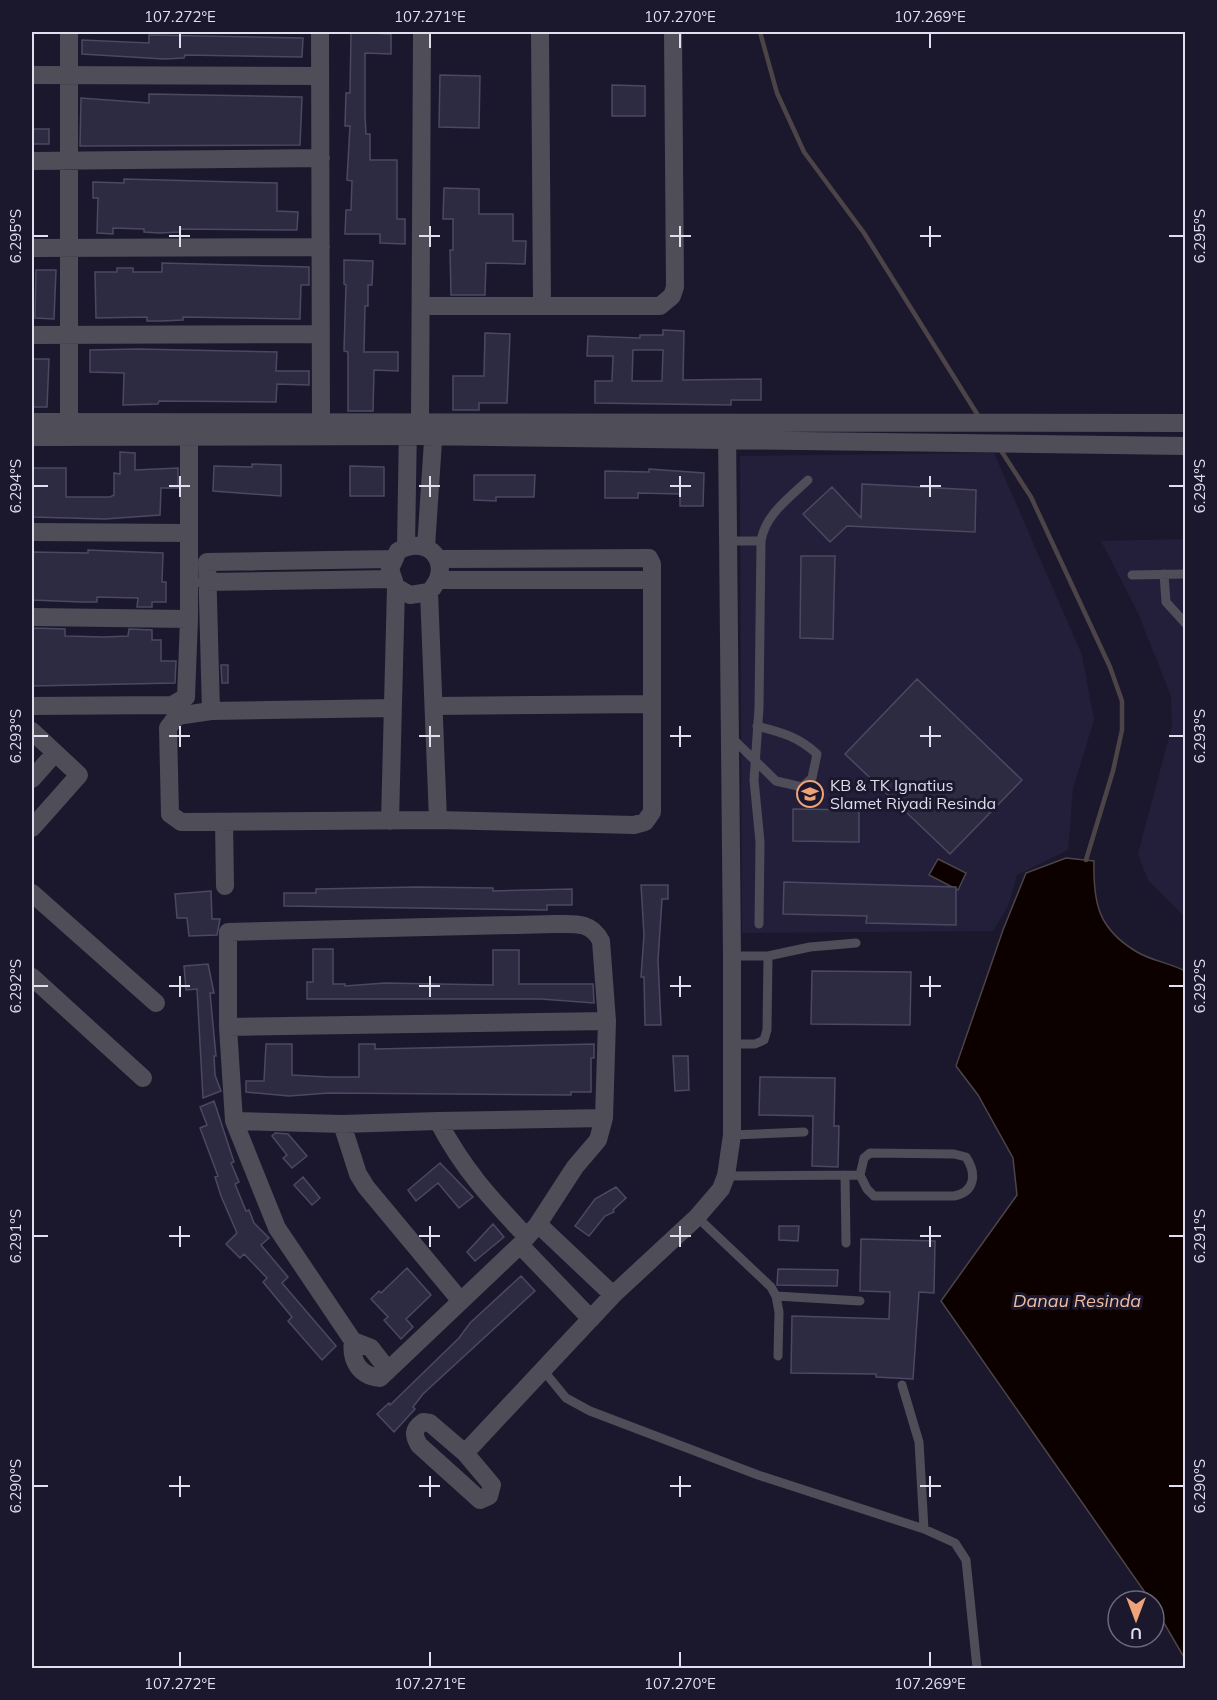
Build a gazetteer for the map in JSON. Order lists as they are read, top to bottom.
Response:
{
  "water": ["Danau Resinda"],
  "places": {
    "school or university": ["KB & TK Ignatius Slamet Riyadi Resinda"]
  },
  "north": "bottom",
  "coordinates": [
    "107.272°E",
    "107.271°E",
    "107.270°E",
    "107.269°E",
    "6.295°S",
    "6.294°S",
    "6.293°S",
    "6.292°S",
    "6.291°S",
    "6.290°S"
  ]
}
